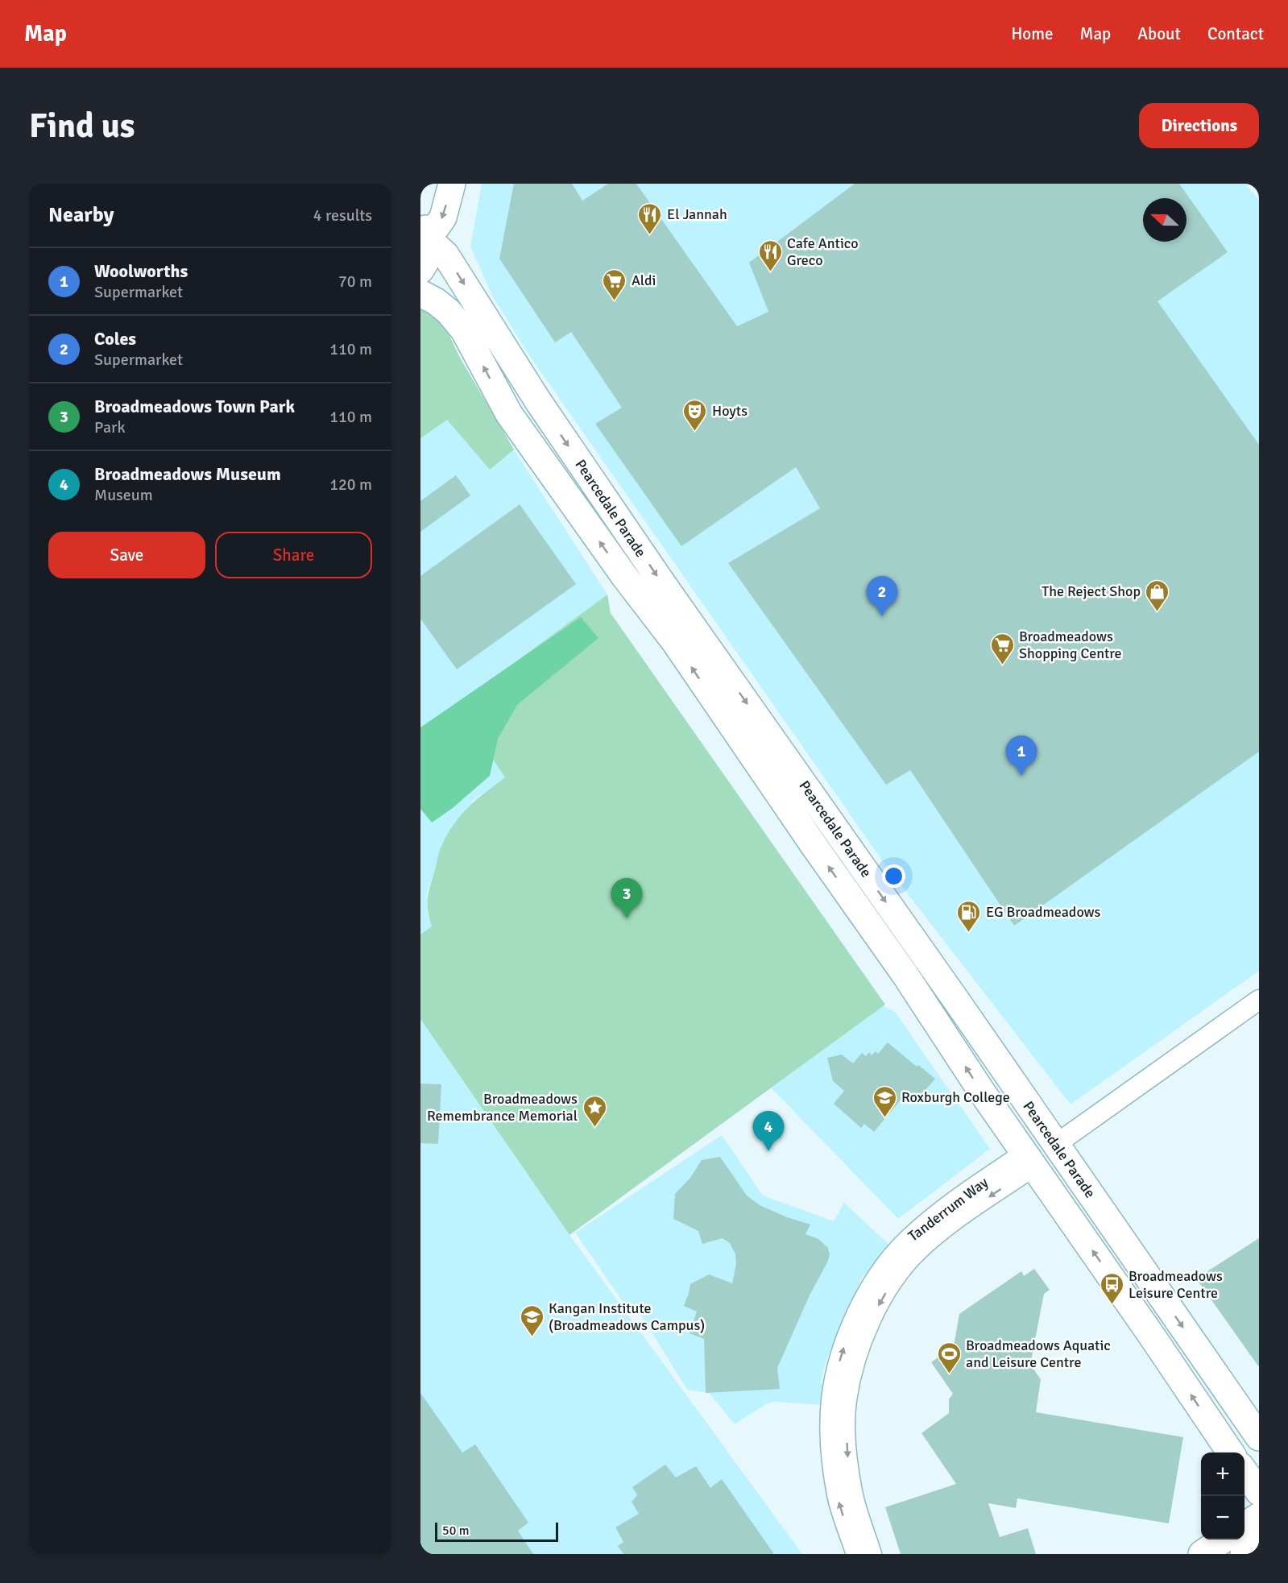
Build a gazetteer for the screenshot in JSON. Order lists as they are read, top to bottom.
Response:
{
  "streets": {
    "street": ["Pearcedale Parade", "Tanderrum Way"]
  },
  "crossings": [
    ["Pearcedale Parade", "Tanderrum Way"]
  ],
  "places": {
    "restaurant": ["El Jannah", "Cafe Antico Greco"],
    "supermarket": ["Aldi", "Broadmeadows Shopping Centre"],
    "theatre": ["Hoyts"],
    "shop": ["The Reject Shop"],
    "fuel station": ["EG Broadmeadows"],
    "school or university": ["Roxburgh College", "Kangan Institute (Broadmeadows Campus)"],
    "place": ["Broadmeadows Remembrance Memorial"],
    "bus stop": ["Broadmeadows Leisure Centre"],
    "sports": ["Broadmeadows Aquatic and Leisure Centre"]
  },
  "scale_bar": "50 m",
  "north": "left",
  "page": {
    "header": "Map",
    "nav": [
      "Home",
      "Map",
      "About",
      "Contact"
    ],
    "buttons": [
      "Directions",
      ["Save", "Share"]
    ],
    "title": "Find us",
    "heading": ["Nearby", "4 results"],
    "list": [
      {
        "mark": "1",
        "name": "Woolworths",
        "note": "Supermarket",
        "value": "70 m"
      },
      {
        "mark": "2",
        "name": "Coles",
        "note": "Supermarket",
        "value": "110 m"
      },
      {
        "mark": "3",
        "name": "Broadmeadows Town Park",
        "note": "Park",
        "value": "110 m"
      },
      {
        "mark": "4",
        "name": "Broadmeadows Museum",
        "note": "Museum",
        "value": "120 m"
      }
    ],
    "pins": [
      "2",
      "1",
      "3",
      "4"
    ],
    "map_buttons": ["+", "−"],
    "scale": "50 m"
  }
}
